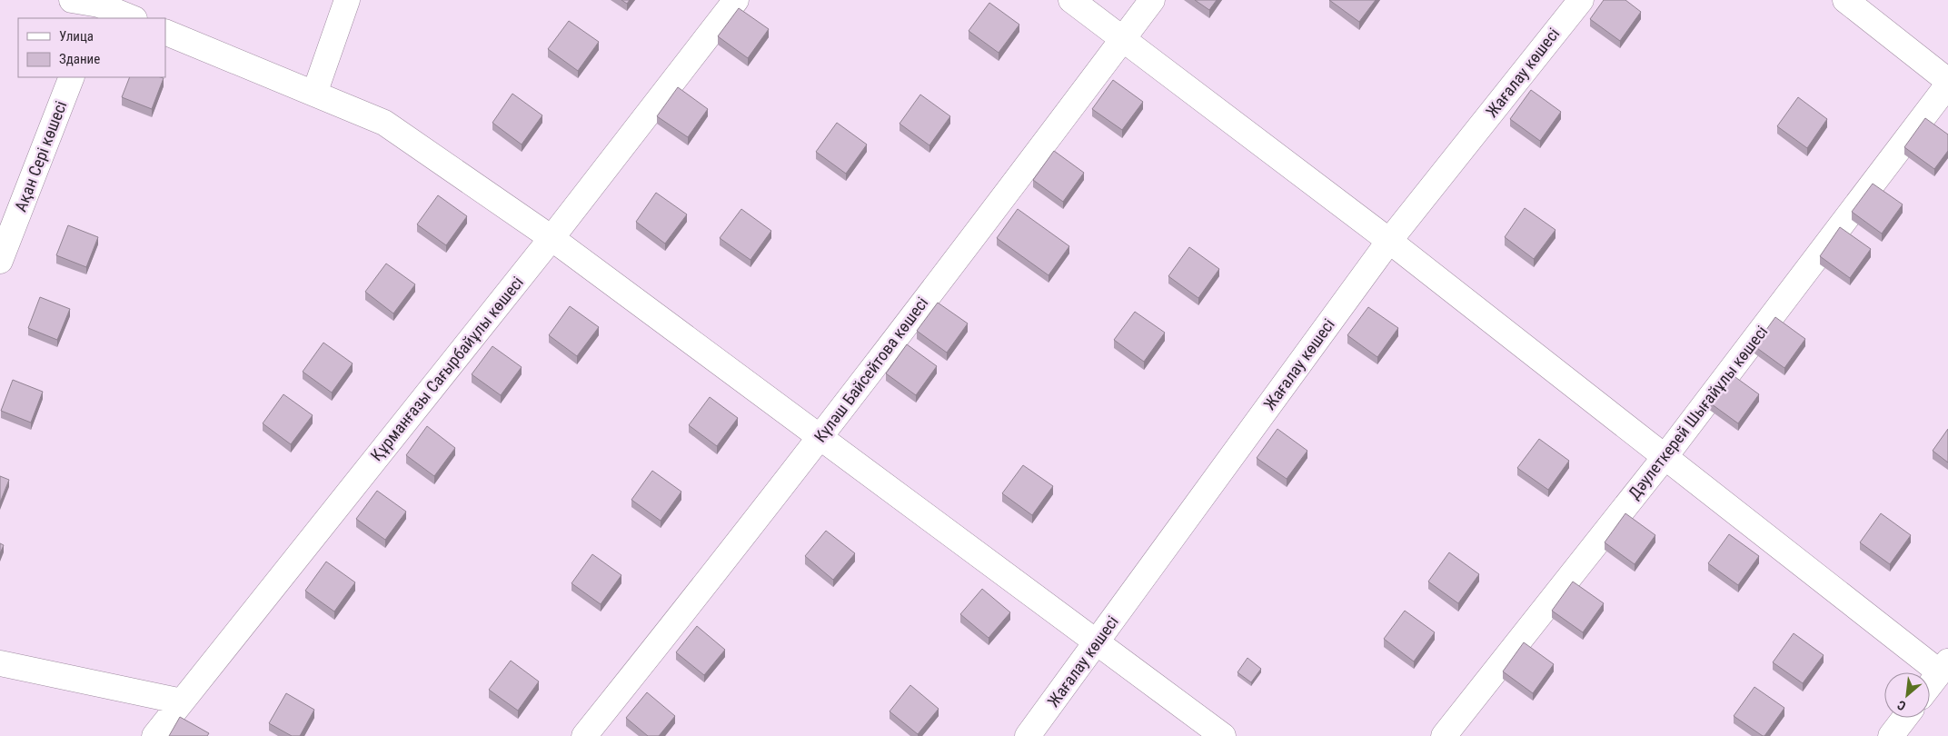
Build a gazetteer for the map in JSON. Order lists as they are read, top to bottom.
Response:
{
  "streets": {
    "street": [
      "Жағалау көшесі",
      "Ақан Сері көшесі",
      "Құрманғазы Сағырбайұлы көшесі",
      "Күләш Байсейтова көшесі",
      "Дәулеткерей Шығайұлы көшесі"
    ]
  },
  "legend": ["Улица", "Здание"],
  "north": "bottom left"
}
